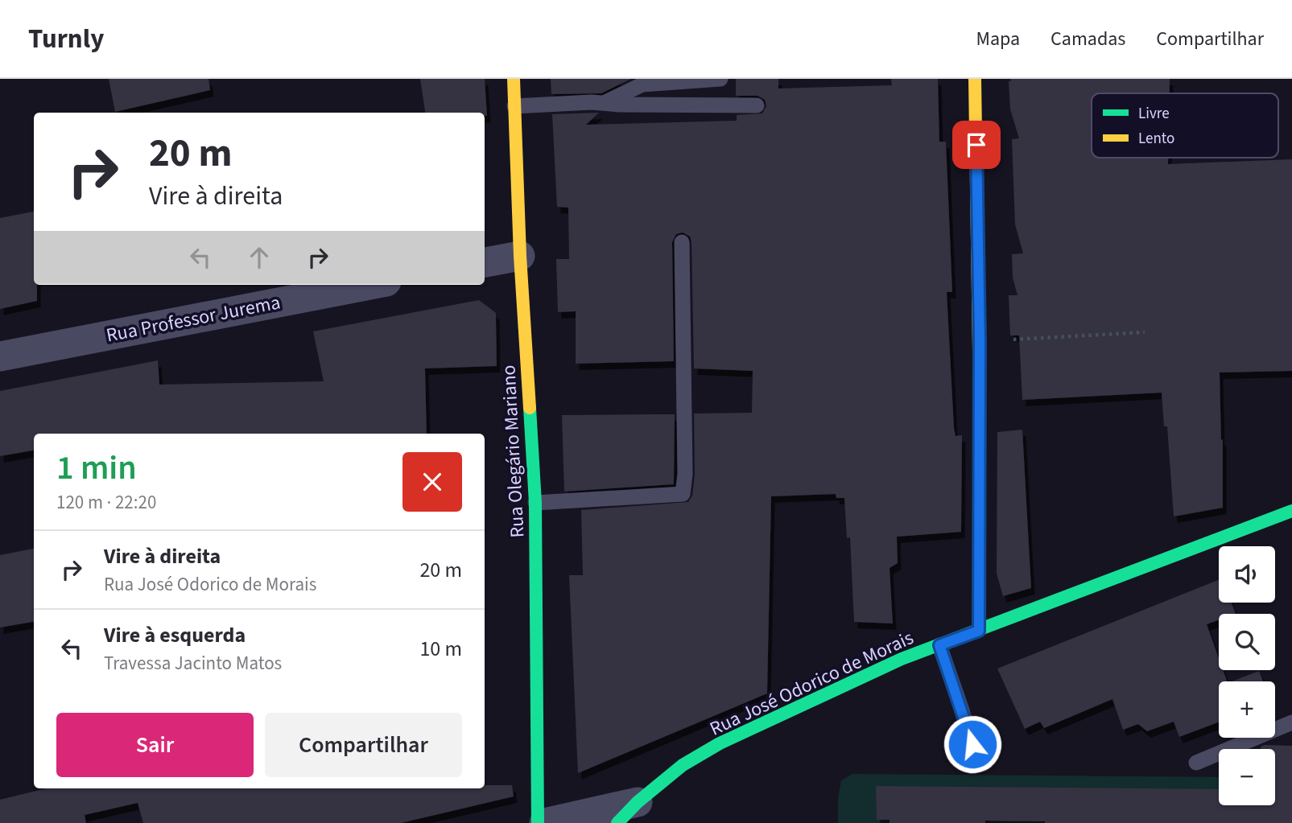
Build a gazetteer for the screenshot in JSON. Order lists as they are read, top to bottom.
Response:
{
  "streets": {
    "street": ["Rua Professor Jurema", "Rua Olegário Mariano", "Rua José Odorico de Morais"]
  },
  "legend": ["Livre", "Lento"],
  "page": {
    "header": "Turnly",
    "nav": ["Mapa", "Camadas", "Compartilhar"],
    "turn": ["20 m", "Vire à direita"],
    "heading": ["1 min", "120 m · 22:20"],
    "list": [
      {
        "name": "Vire à direita",
        "note": "Rua José Odorico de Morais",
        "value": "20 m"
      },
      {
        "name": "Vire à esquerda",
        "note": "Travessa Jacinto Matos",
        "value": "10 m"
      }
    ],
    "map_buttons": ["+", "−"],
    "buttons": ["Sair", "Compartilhar"]
  }
}
